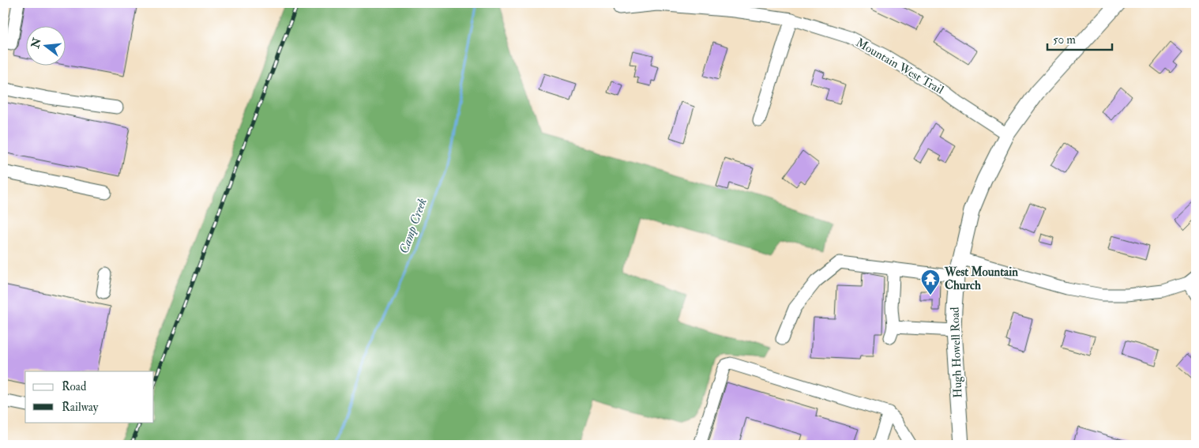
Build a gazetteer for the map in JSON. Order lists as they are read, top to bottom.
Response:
{
  "streets": {
    "main road": ["Hugh Howell Road"],
    "street": ["Mountain West Trail"]
  },
  "crossings": [
    ["Mountain West Trail", "Hugh Howell Road"]
  ],
  "water": ["Camp Creek"],
  "places": {
    "temple": ["West Mountain Church"]
  },
  "legend": ["Road", "Railway"],
  "scale_bar": "50 m",
  "north": "left"
}
